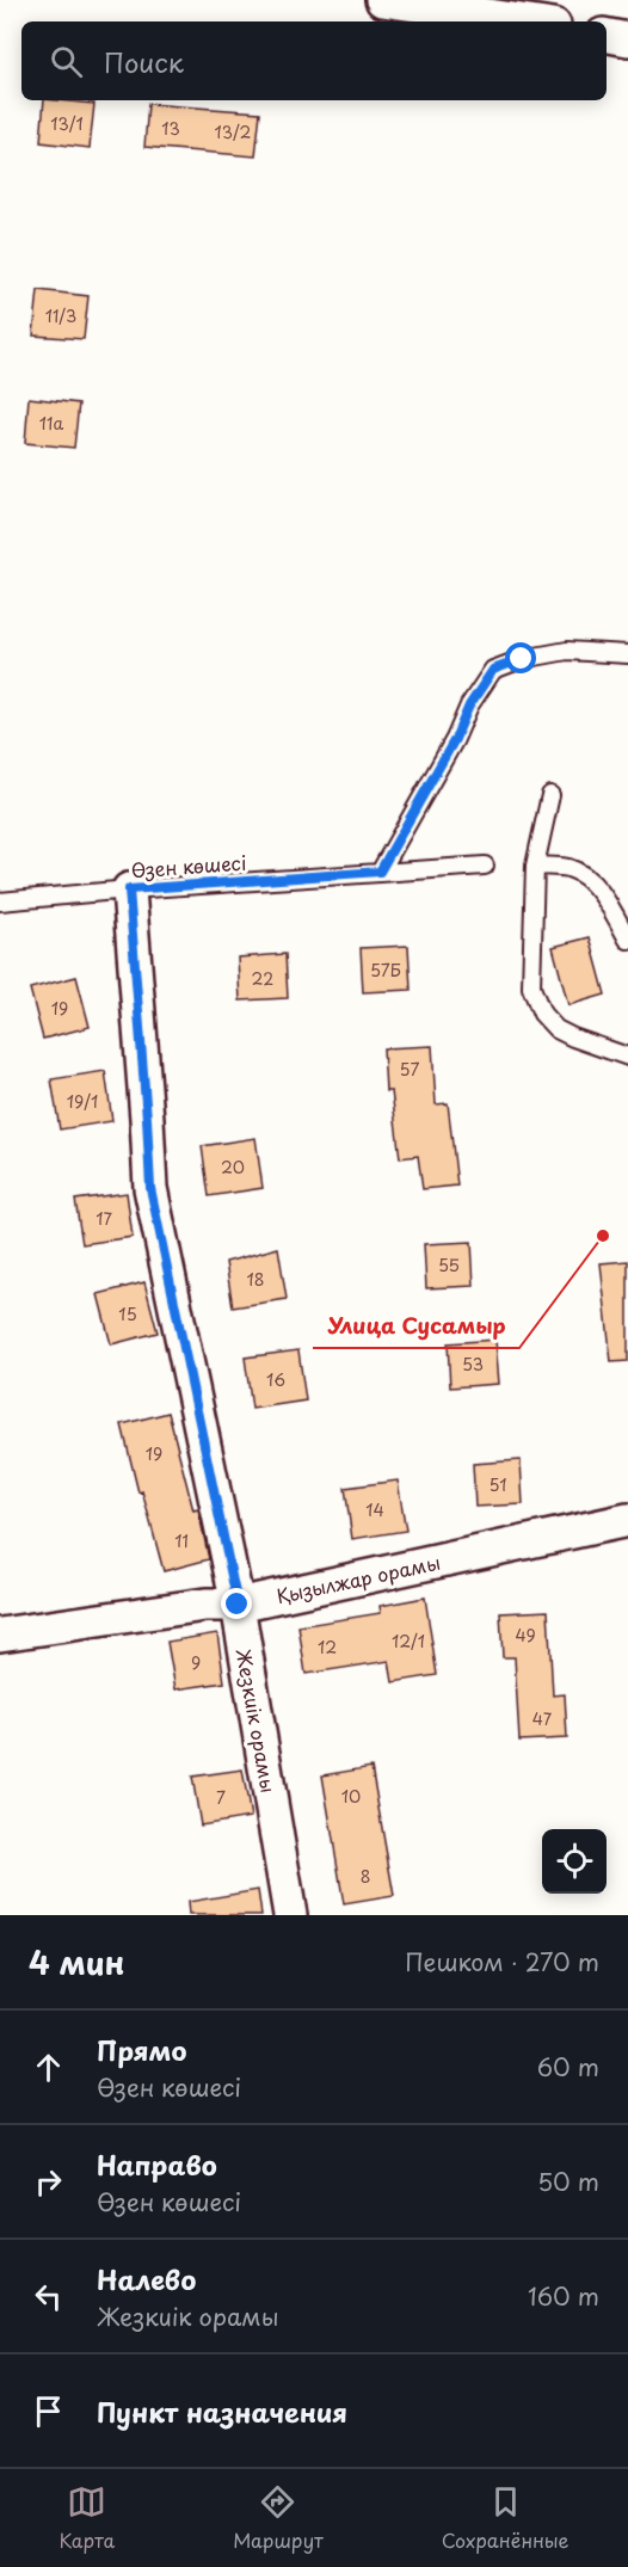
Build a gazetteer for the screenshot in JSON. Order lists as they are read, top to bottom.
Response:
{
  "streets": {
    "street": ["Қызылжар орамы", "Жезкиік орамы"],
    "lane": ["Өзен көшесі"]
  },
  "crossings": [
    ["Өзен көшесі", "Жезкиік орамы"],
    ["Қызылжар орамы", "Жезкиік орамы"]
  ],
  "places": ["Улица Сусамыр"],
  "house_numbers": [
    "13/1",
    "13",
    "13/2",
    "11/3",
    "11а",
    "57Б",
    "22",
    "19",
    "57",
    "19/1",
    "20",
    "17",
    "55",
    "18",
    "15",
    "53",
    "16",
    "19",
    "51",
    "14",
    "11",
    "49",
    "12/1",
    "12",
    "9",
    "47",
    "10",
    "7",
    "8"
  ],
  "page": {
    "search": "Поиск",
    "heading": ["4 мин", "Пешком · 270 m"],
    "list": [
      ["Прямо", "Өзен көшесі", "60 m"],
      ["Направо", "Өзен көшесі", "50 m"],
      ["Налево", "Жезкиік орамы", "160 m"],
      "Пункт назначения"
    ],
    "nav": ["Карта", "Маршрут", "Сохранённые"]
  }
}
